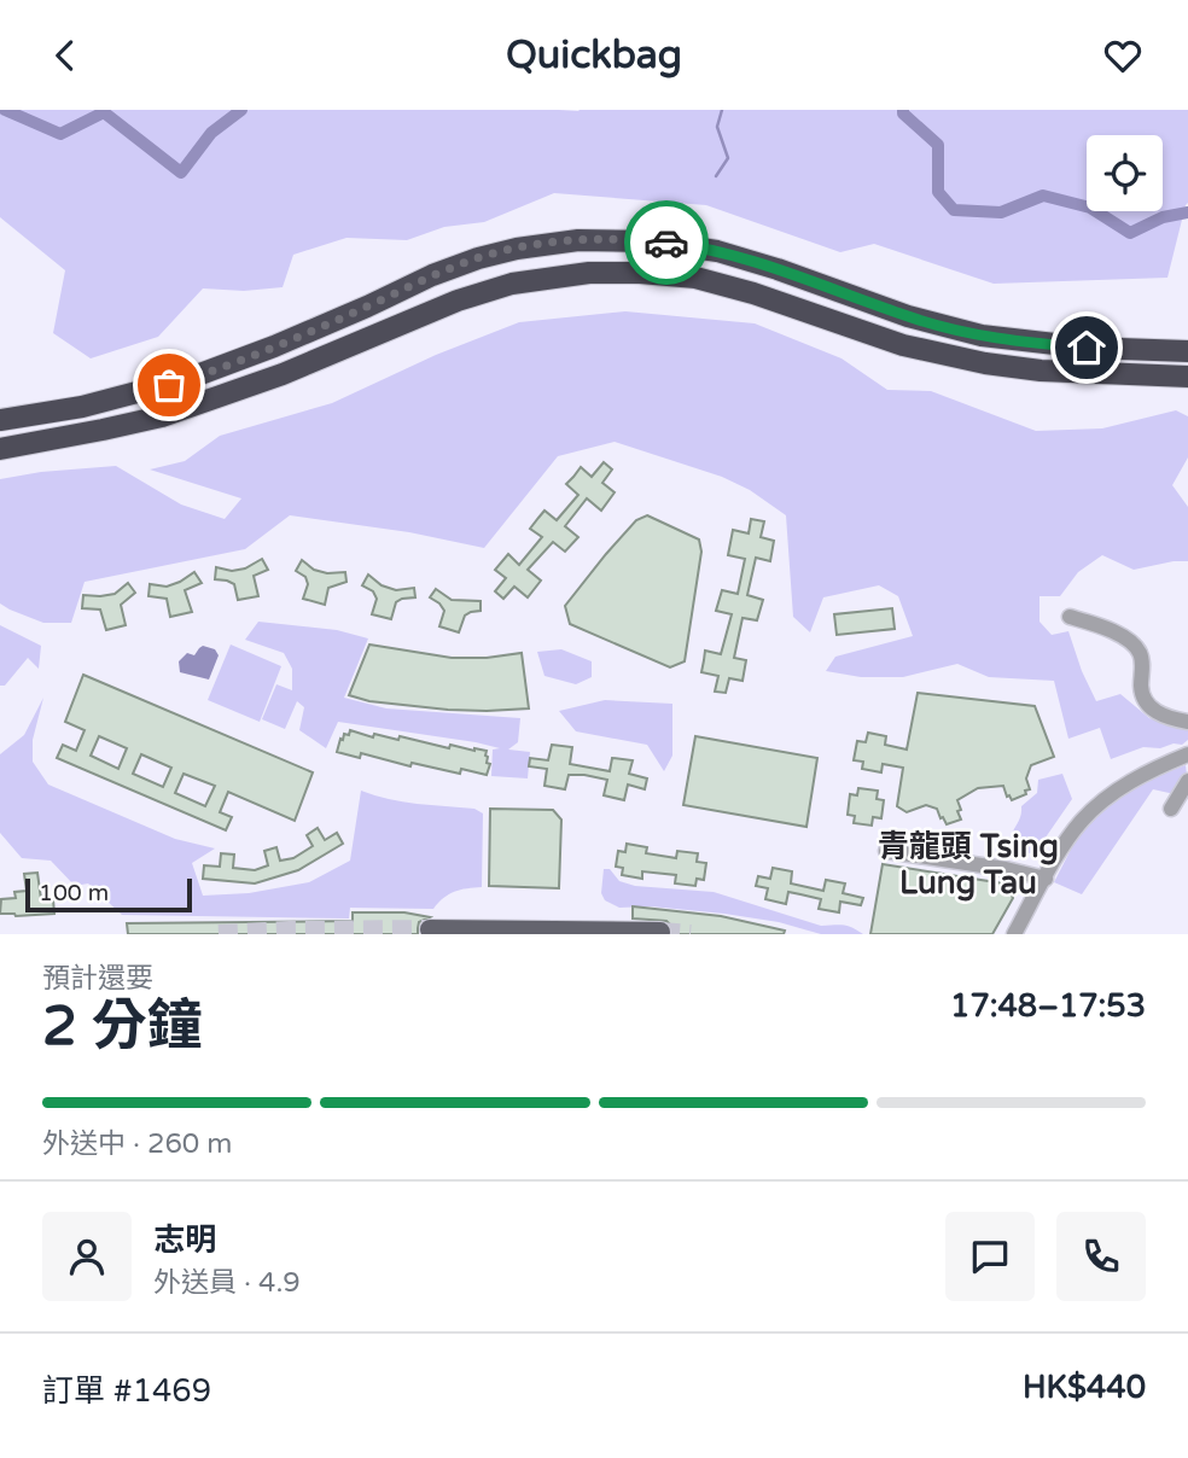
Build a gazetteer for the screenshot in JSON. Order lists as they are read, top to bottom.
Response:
{
  "districts": ["青龍頭 Tsing Lung Tau"],
  "scale_bar": "100 m",
  "page": {
    "header": "Quickbag",
    "scale": "100 m",
    "heading": ["2 分鐘", "預計還要", "17:48–17:53"],
    "panel": [
      "志明",
      "外送員 · 4.9",
      "訂單 #1469",
      "HK$440"
    ],
    "bar": "外送中 · 260 m"
  }
}
